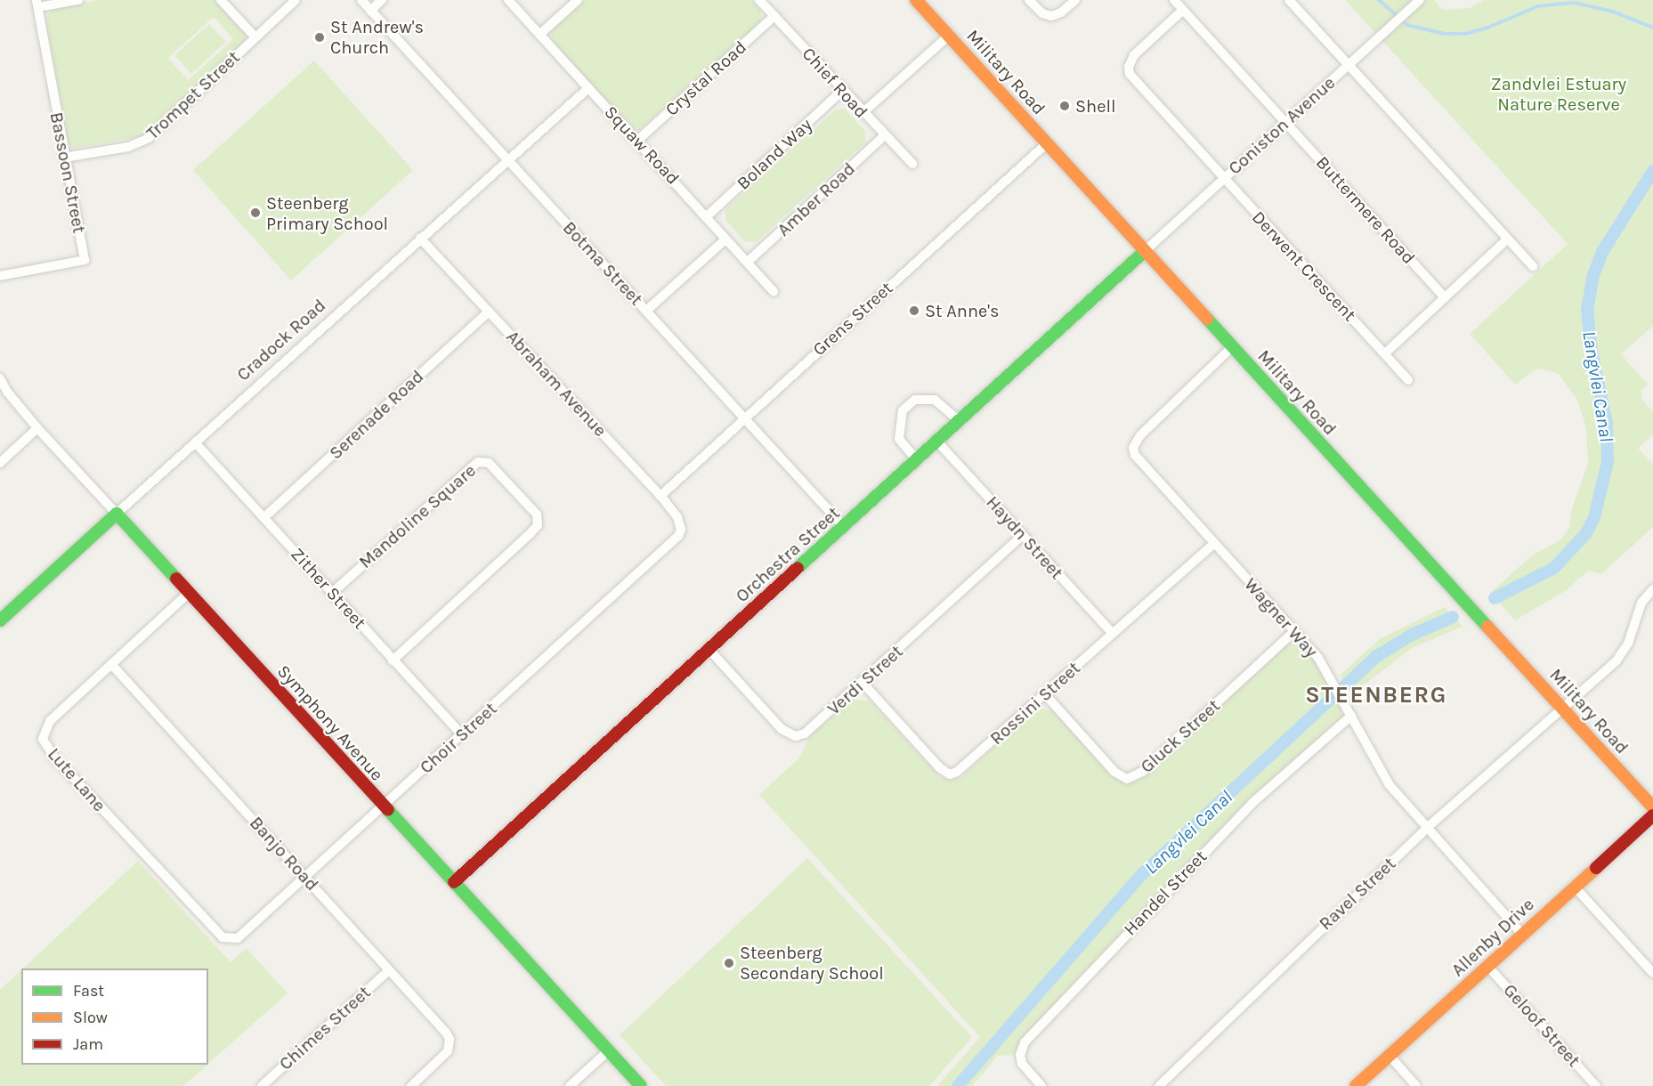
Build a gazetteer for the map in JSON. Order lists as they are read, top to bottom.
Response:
{
  "streets": {
    "street": [
      "Military Road",
      "Crystal Road",
      "Chief Road",
      "Trompet Street",
      "Coniston Avenue",
      "Squaw Road",
      "Boland Way",
      "Bassoon Street",
      "Amber Road",
      "Buttermere Road",
      "Botma Street",
      "Derwent Crescent",
      "Grens Street",
      "Cradock Road",
      "Abraham Avenue",
      "Serenade Road",
      "Mandoline Square",
      "Haydn Street",
      "Orchestra Street",
      "Zither Street",
      "Wagner Way",
      "Verdi Street",
      "Rossini Street",
      "Symphony Avenue",
      "Gluck Street",
      "Choir Street",
      "Lute Lane",
      "Banjo Road",
      "Handel Street",
      "Ravel Street",
      "Allenby Drive",
      "Geloof Street",
      "Chimes Street"
    ]
  },
  "crossings": [
    ["Military Road", "Coniston Avenue"],
    ["Military Road", "Grens Street"],
    ["Military Road", "Orchestra Street"],
    ["Military Road", "Wagner Way"],
    ["Military Road", "Ravel Street"],
    ["Crystal Road", "Chief Road"],
    ["Crystal Road", "Squaw Road"],
    ["Chief Road", "Boland Way"],
    ["Chief Road", "Amber Road"],
    ["Trompet Street", "Bassoon Street"],
    ["Coniston Avenue", "Buttermere Road"],
    ["Coniston Avenue", "Derwent Crescent"],
    ["Coniston Avenue", "Orchestra Street"],
    ["Squaw Road", "Boland Way"],
    ["Squaw Road", "Amber Road"],
    ["Squaw Road", "Cradock Road"],
    ["Buttermere Road", "Derwent Crescent"],
    ["Botma Street", "Grens Street"],
    ["Botma Street", "Cradock Road"],
    ["Botma Street", "Orchestra Street"],
    ["Grens Street", "Abraham Avenue"],
    ["Cradock Road", "Abraham Avenue"],
    ["Cradock Road", "Zither Street"],
    ["Cradock Road", "Symphony Avenue"],
    ["Abraham Avenue", "Serenade Road"],
    ["Abraham Avenue", "Choir Street"],
    ["Serenade Road", "Zither Street"],
    ["Mandoline Square", "Zither Street"],
    ["Haydn Street", "Orchestra Street"],
    ["Haydn Street", "Verdi Street"],
    ["Haydn Street", "Rossini Street"],
    ["Orchestra Street", "Verdi Street"],
    ["Orchestra Street", "Symphony Avenue"],
    ["Zither Street", "Choir Street"],
    ["Wagner Way", "Rossini Street"],
    ["Wagner Way", "Gluck Street"],
    ["Wagner Way", "Handel Street"],
    ["Wagner Way", "Ravel Street"],
    ["Wagner Way", "Allenby Drive"],
    ["Verdi Street", "Rossini Street"],
    ["Rossini Street", "Gluck Street"],
    ["Symphony Avenue", "Choir Street"],
    ["Symphony Avenue", "Lute Lane"],
    ["Choir Street", "Lute Lane"],
    ["Choir Street", "Banjo Road"],
    ["Lute Lane", "Banjo Road"],
    ["Banjo Road", "Chimes Street"],
    ["Allenby Drive", "Geloof Street"]
  ],
  "districts": ["STEENBERG"],
  "water": ["Langvlei Canal"],
  "parks": ["Zandvlei Estuary Nature Reserve"],
  "places": [
    "St Andrew's Church",
    "Shell",
    "Steenberg Primary School",
    "St Anne's",
    "Steenberg Secondary School"
  ],
  "legend": ["Fast", "Slow", "Jam"]
}
